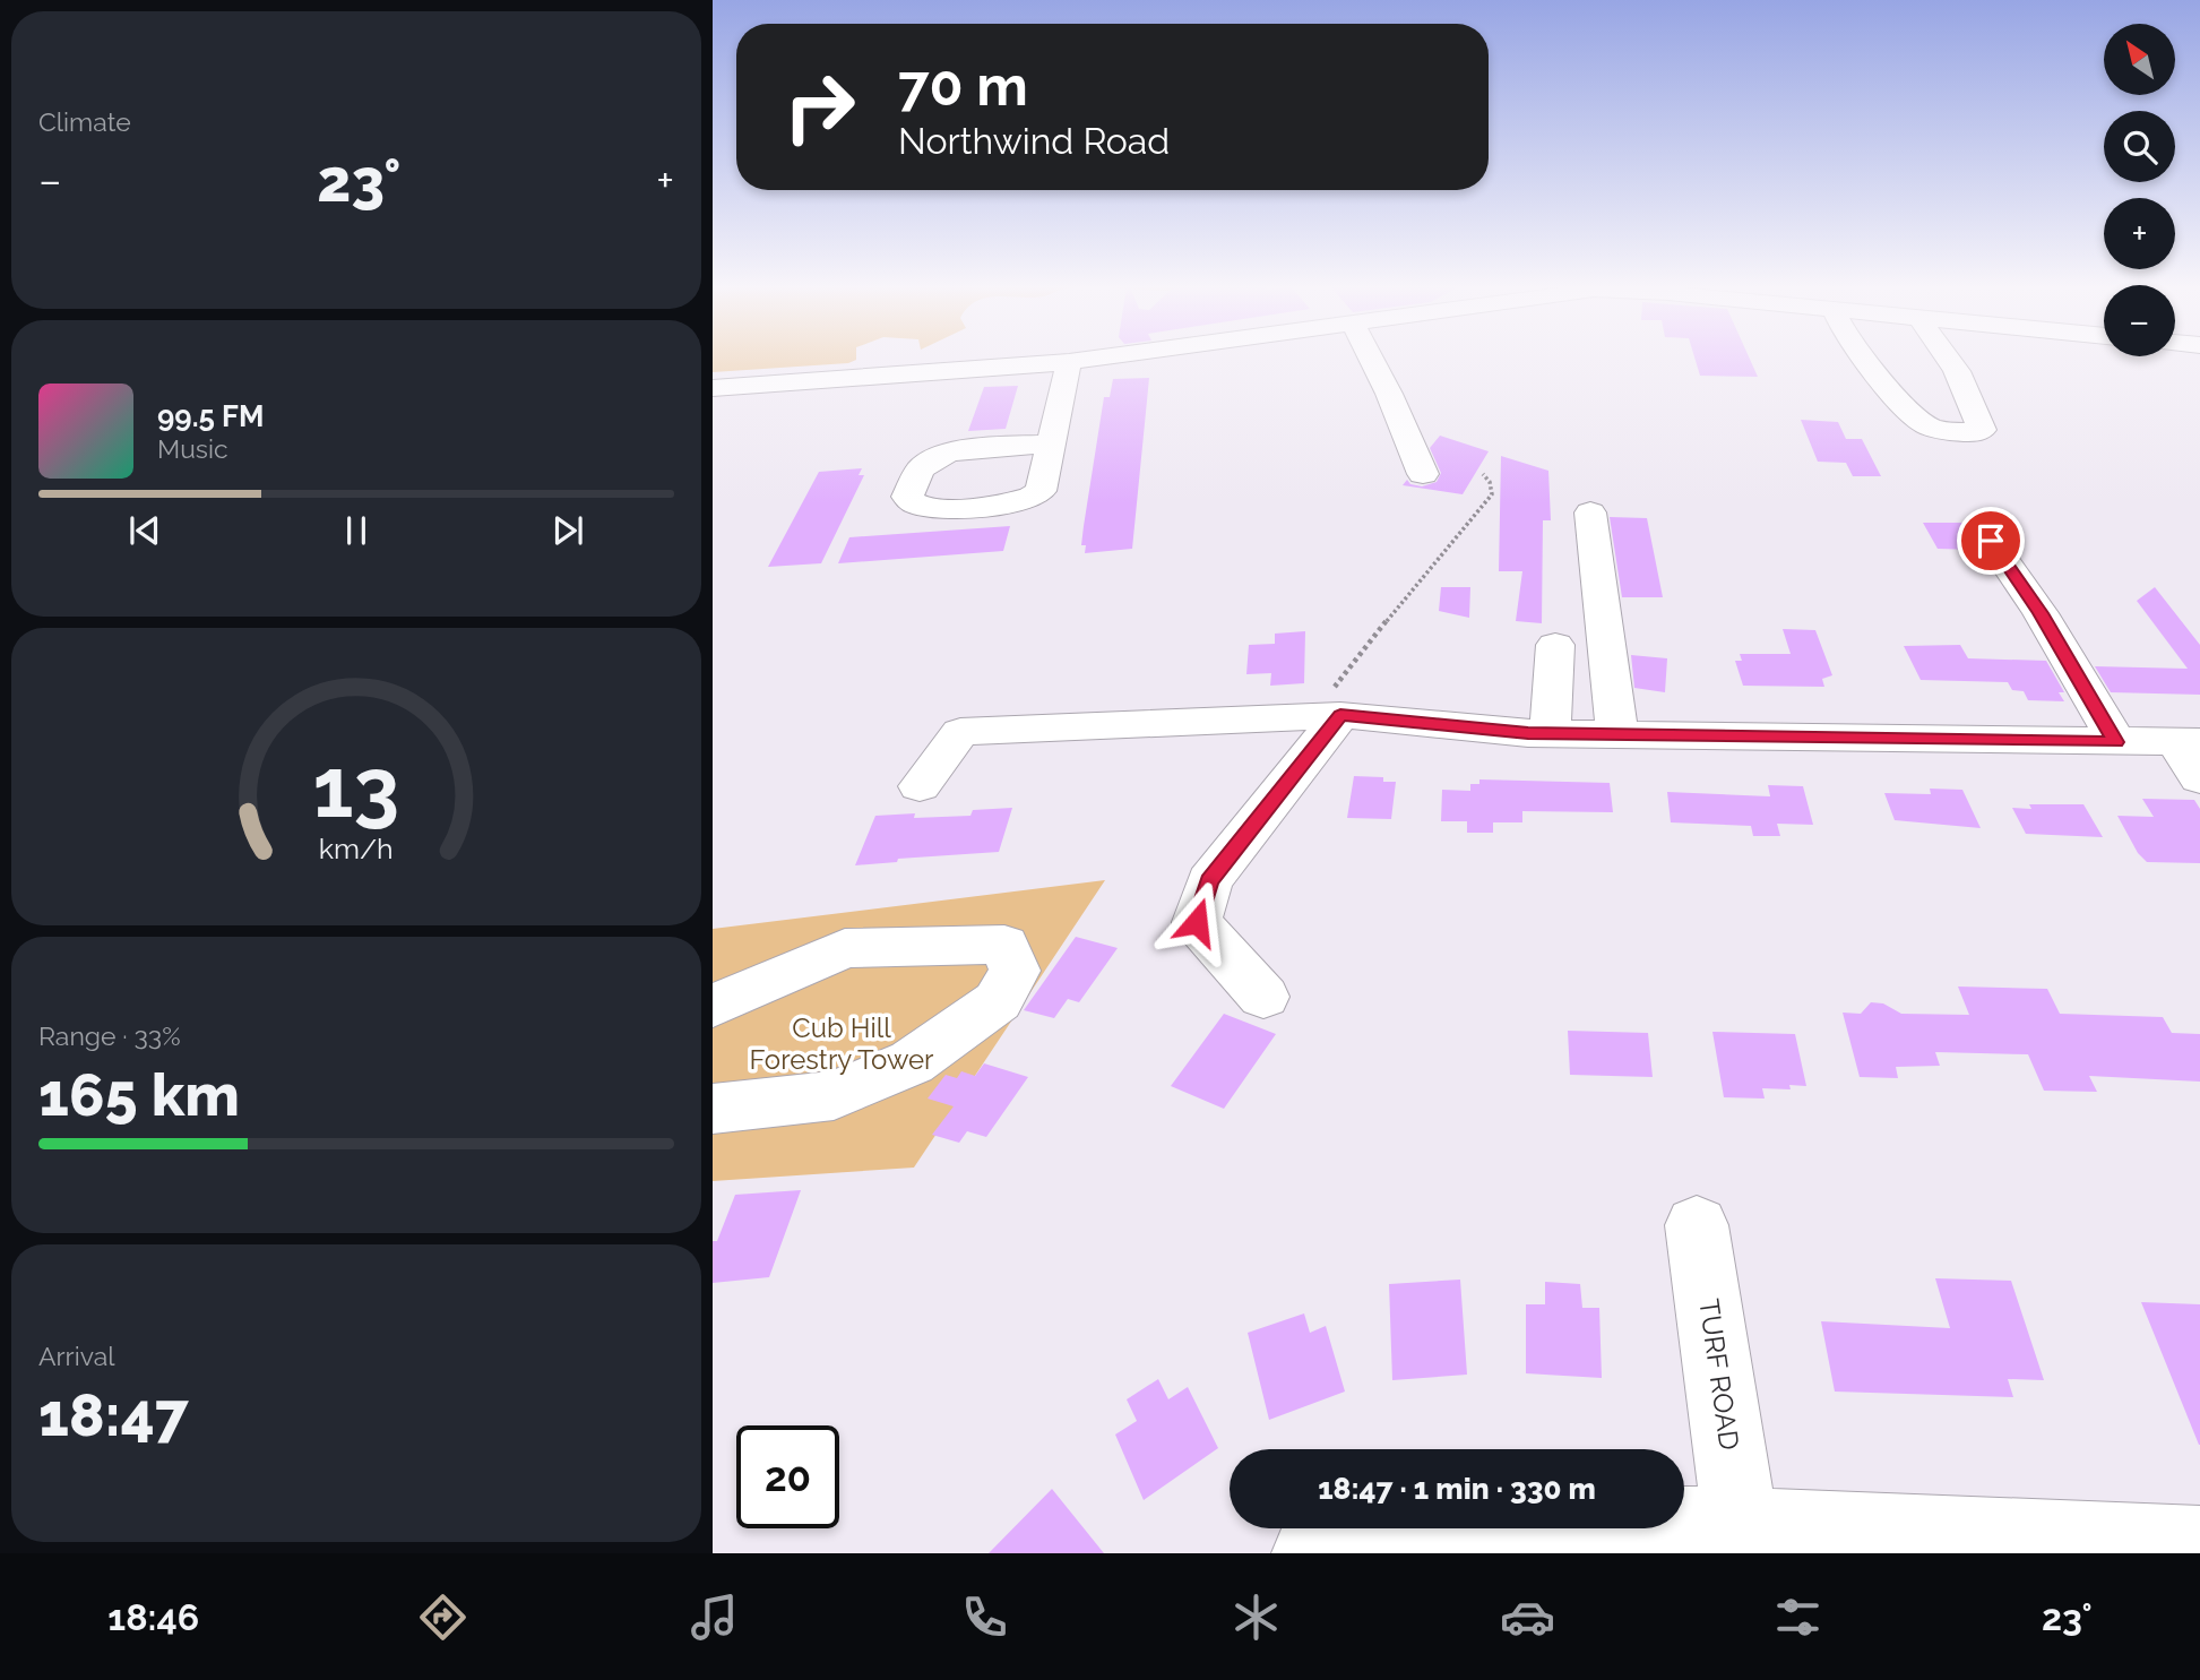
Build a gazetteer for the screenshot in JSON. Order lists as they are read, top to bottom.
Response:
{
  "streets": {
    "street": ["TURF ROAD"]
  },
  "parks": ["Cub Hill Forestry Tower"],
  "north": "top left",
  "page": {
    "tile": [
      "Climate",
      ["Range · 33%", "165 km"],
      ["Arrival", "18:47"]
    ],
    "map_buttons": ["+", "−"],
    "turn": ["70 m", "Northwind Road"],
    "heat": ["−", "23°", "+"],
    "song": ["99.5 FM", "Music"],
    "limit": "20",
    "trip": "18:47 · 1 min · 330 m",
    "tabs": ["18:46", "23°"],
    "gauge": ["13", "km/h"]
  }
}
